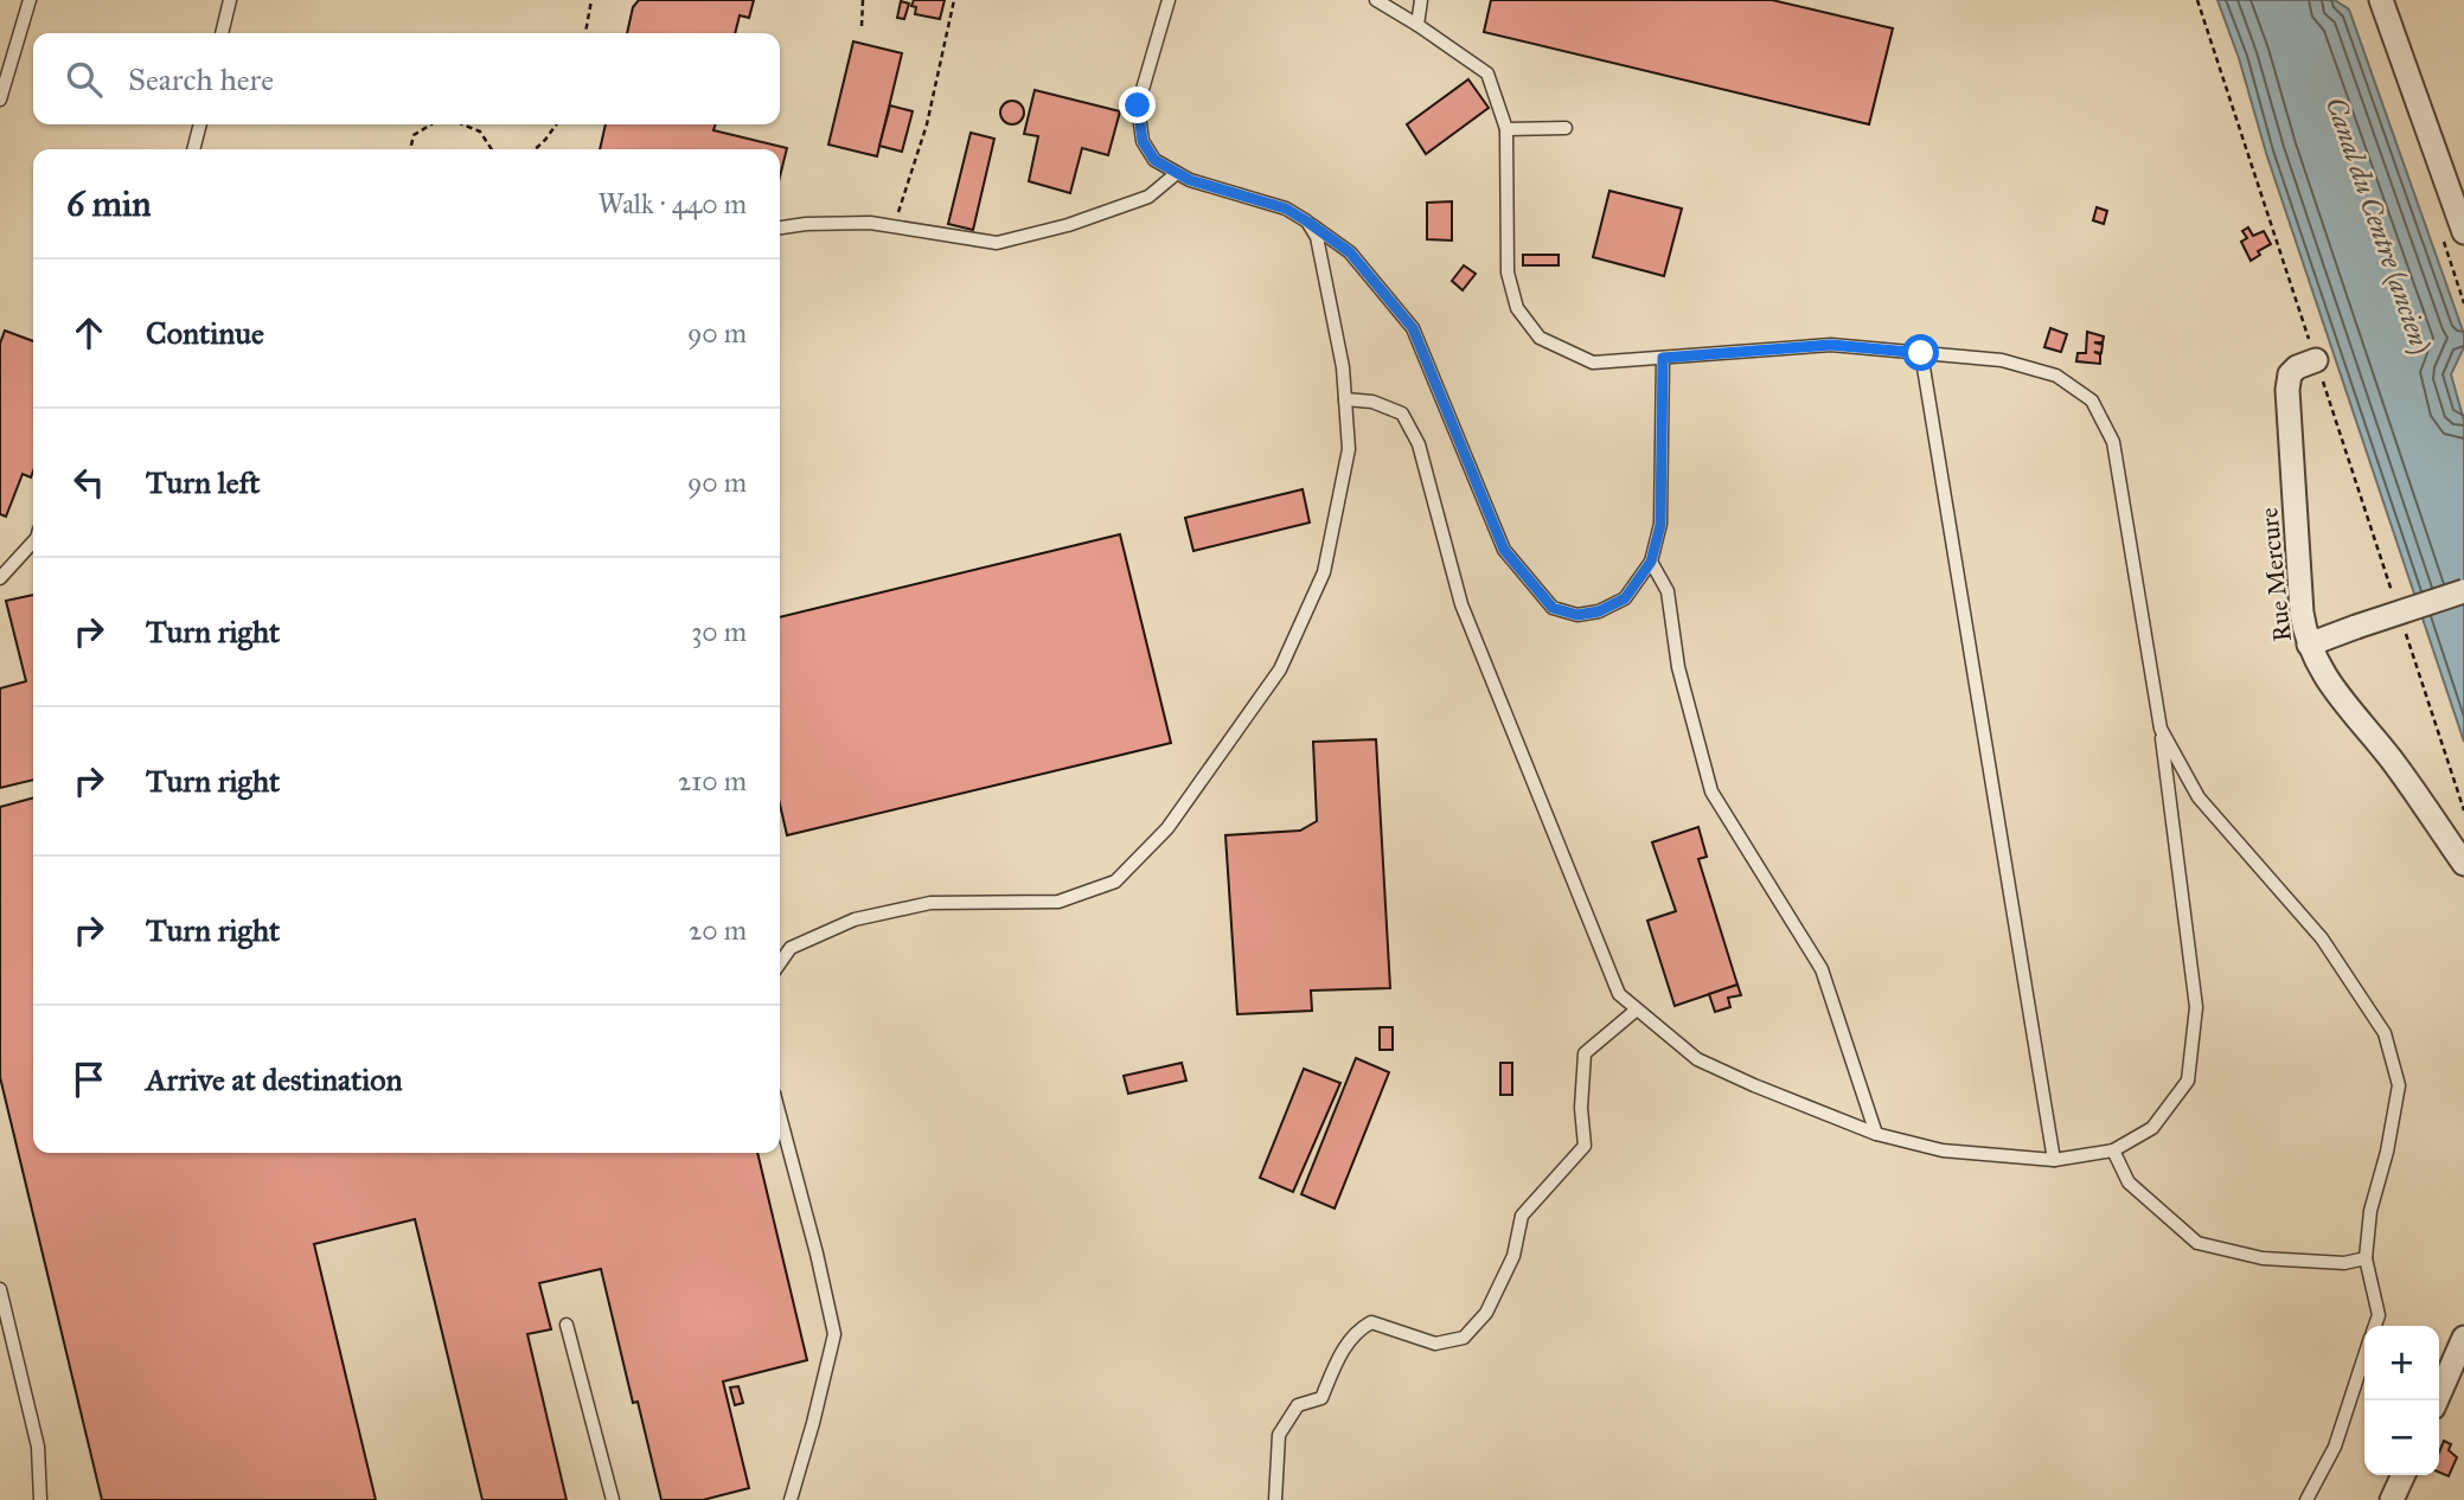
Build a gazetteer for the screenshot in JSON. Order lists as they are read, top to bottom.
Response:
{
  "streets": {
    "street": ["Rue Mercure"]
  },
  "water": ["Canal du Centre (ancien)"],
  "page": {
    "search": "Search here",
    "heading": ["6 min", "Walk · 440 m"],
    "list": [
      ["Continue", "90 m"],
      ["Turn left", "90 m"],
      ["Turn right", "30 m"],
      ["Turn right", "210 m"],
      ["Turn right", "20 m"],
      "Arrive at destination"
    ],
    "map_buttons": ["+", "−"]
  }
}
